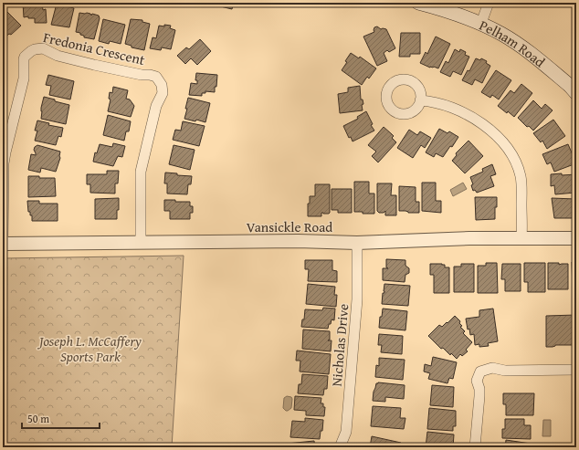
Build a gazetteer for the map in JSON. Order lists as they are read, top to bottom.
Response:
{
  "streets": {
    "main road": ["Pelham Road"],
    "street": ["Fredonia Crescent", "Vansickle Road", "Nicholas Drive"]
  },
  "crossings": [
    ["Fredonia Crescent", "Vansickle Road"],
    ["Vansickle Road", "Nicholas Drive"]
  ],
  "parks": ["Joseph L. McCaffery Sports Park"],
  "scale_bar": "50 m"
}
